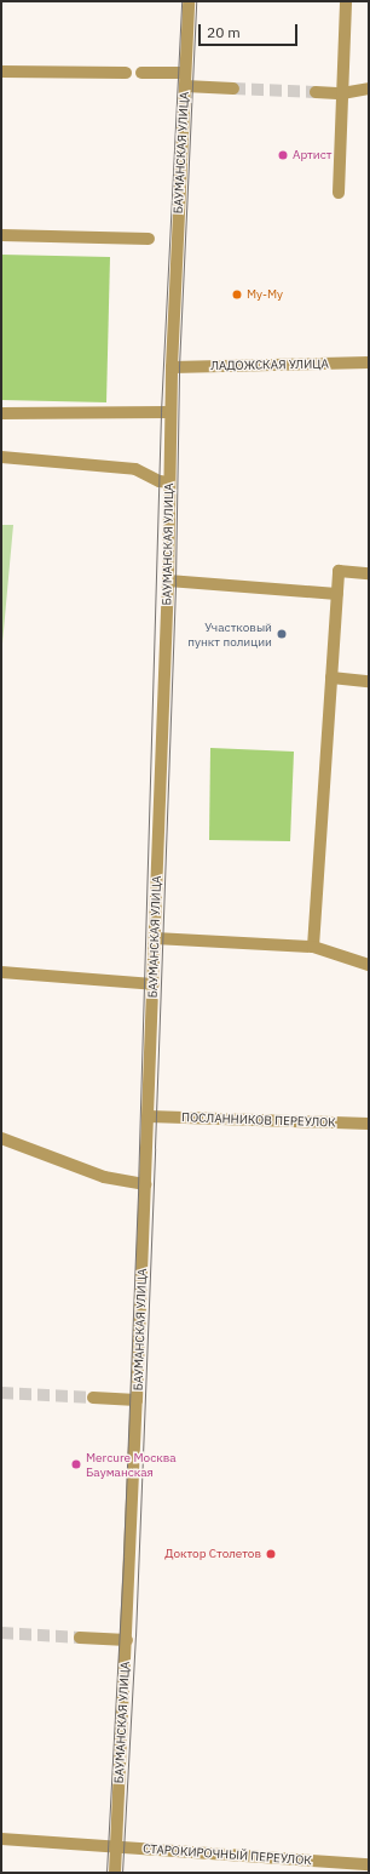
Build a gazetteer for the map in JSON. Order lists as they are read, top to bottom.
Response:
{
  "streets": {
    "street": [
      "БАУМАНСКАЯ УЛИЦА",
      "ЛАДОЖСКАЯ УЛИЦА",
      "ПОСЛАННИКОВ ПЕРЕУЛОК",
      "СТАРОКИРОЧНЫЙ ПЕРЕУЛОК"
    ]
  },
  "crossings": [
    ["БАУМАНСКАЯ УЛИЦА", "ЛАДОЖСКАЯ УЛИЦА"],
    ["БАУМАНСКАЯ УЛИЦА", "ПОСЛАННИКОВ ПЕРЕУЛОК"],
    ["БАУМАНСКАЯ УЛИЦА", "СТАРОКИРОЧНЫЙ ПЕРЕУЛОК"]
  ],
  "places": [
    "Артист",
    "Му-Му",
    "Участковый пункт полиции",
    "Mercure Москва Бауманская",
    "Доктор Столетов"
  ],
  "scale_bar": "20 m"
}
